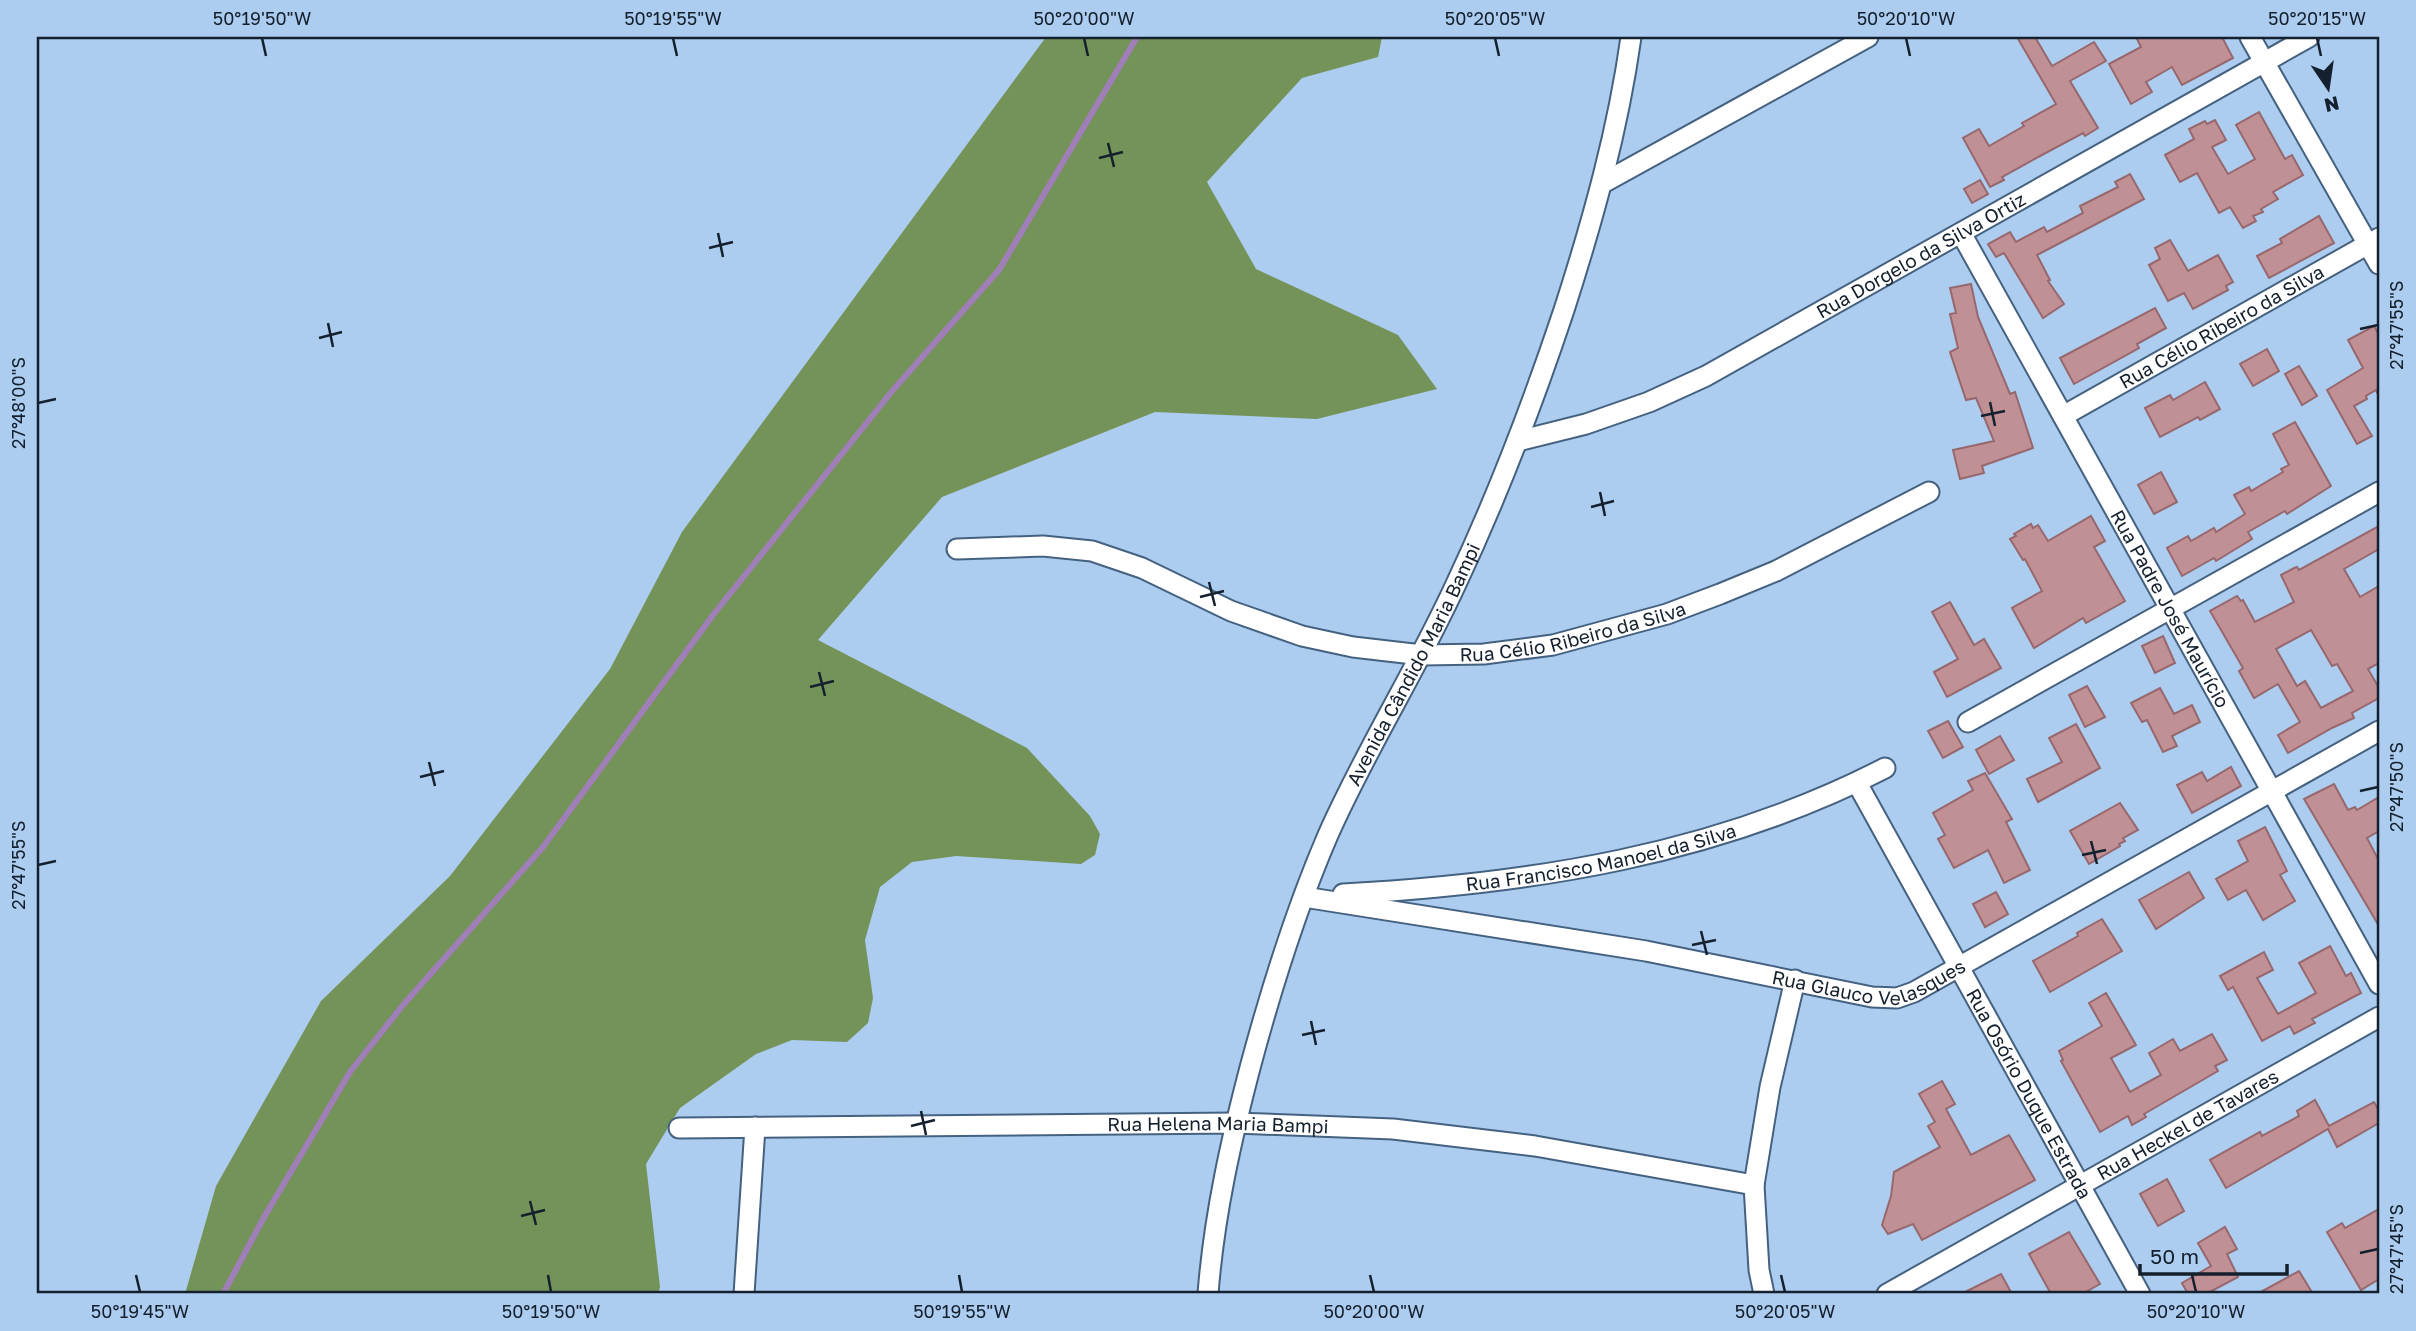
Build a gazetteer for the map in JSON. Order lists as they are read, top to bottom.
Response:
{
  "streets": {
    "street": [
      "Rua Dorgelo da Silva Ortiz",
      "Rua Célio Ribeiro da Silva",
      "Rua Padre José Maurício",
      "Avenida Cândido Maria Bampi",
      "Rua Francisco Manoel da Silva",
      "Rua Glauco Velasques",
      "Rua Osório Duque Estrada",
      "Rua Helena Maria Bampi",
      "Rua Heckel de Tavares"
    ]
  },
  "crossings": [
    ["Rua Dorgelo da Silva Ortiz", "Rua Padre José Maurício"],
    ["Rua Dorgelo da Silva Ortiz", "Avenida Cândido Maria Bampi"],
    ["Rua Célio Ribeiro da Silva", "Rua Padre José Maurício"],
    ["Rua Célio Ribeiro da Silva", "Avenida Cândido Maria Bampi"],
    ["Rua Padre José Maurício", "Rua Glauco Velasques"],
    ["Avenida Cândido Maria Bampi", "Rua Francisco Manoel da Silva"],
    ["Avenida Cândido Maria Bampi", "Rua Glauco Velasques"],
    ["Avenida Cândido Maria Bampi", "Rua Helena Maria Bampi"],
    ["Rua Francisco Manoel da Silva", "Rua Glauco Velasques"],
    ["Rua Francisco Manoel da Silva", "Rua Osório Duque Estrada"],
    ["Rua Glauco Velasques", "Rua Osório Duque Estrada"],
    ["Rua Osório Duque Estrada", "Rua Heckel de Tavares"]
  ],
  "scale_bar": "50 m",
  "north": "bottom",
  "coordinates": [
    "50°19'50\"W",
    "50°19'55\"W",
    "50°20'00\"W",
    "50°20'05\"W",
    "50°20'10\"W",
    "50°20'15\"W",
    "27°47'55\"S",
    "27°48'00\"S",
    "27°47'50\"S",
    "27°47'45\"S",
    "50°19'45\"W"
  ]
}
